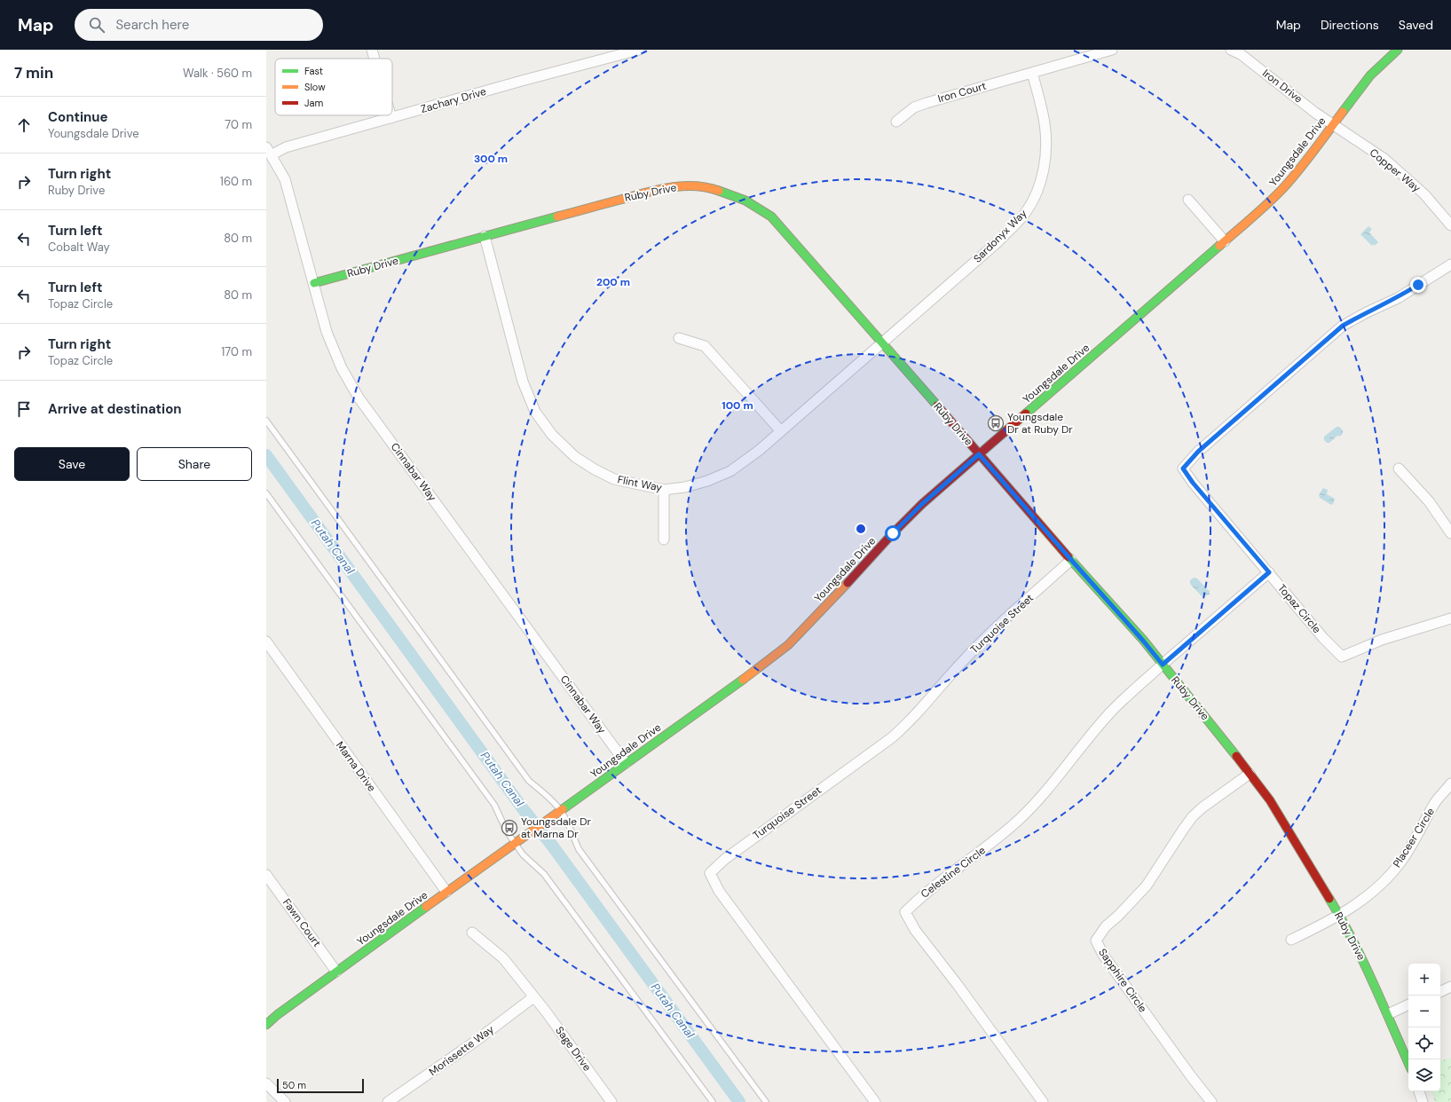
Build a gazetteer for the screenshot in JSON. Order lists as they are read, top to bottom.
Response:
{
  "streets": {
    "street": [
      "Iron Drive",
      "Iron Court",
      "Zachary Drive",
      "Youngsdale Drive",
      "Copper Way",
      "Ruby Drive",
      "Sardonyx Way",
      "Cinnabar Way",
      "Flint Way",
      "Topaz Circle",
      "Turquoise Street",
      "Marna Drive",
      "Placeer Circle",
      "Celestine Circle",
      "Fawn Court",
      "Sapphire Circle",
      "Sage Drive",
      "Morissette Way"
    ]
  },
  "crossings": [
    ["Iron Drive", "Youngsdale Drive"],
    ["Iron Drive", "Copper Way"],
    ["Iron Court", "Sardonyx Way"],
    ["Zachary Drive", "Cinnabar Way"],
    ["Youngsdale Drive", "Copper Way"],
    ["Youngsdale Drive", "Ruby Drive"],
    ["Youngsdale Drive", "Cinnabar Way"],
    ["Youngsdale Drive", "Marna Drive"],
    ["Youngsdale Drive", "Fawn Court"],
    ["Ruby Drive", "Sardonyx Way"],
    ["Ruby Drive", "Cinnabar Way"],
    ["Ruby Drive", "Flint Way"],
    ["Ruby Drive", "Turquoise Street"],
    ["Ruby Drive", "Placeer Circle"],
    ["Ruby Drive", "Celestine Circle"],
    ["Ruby Drive", "Sapphire Circle"],
    ["Sardonyx Way", "Flint Way"],
    ["Sage Drive", "Morissette Way"]
  ],
  "water": ["Putah Canal"],
  "places": {
    "bus stop": ["Youngsdale Dr at Ruby Dr", "Youngsdale Dr at Marna Dr"]
  },
  "legend": ["Fast", "Slow", "Jam"],
  "scale_bar": "50 m",
  "page": {
    "header": "Map",
    "search": "Search here",
    "nav": ["Map", "Directions", "Saved"],
    "heading": ["7 min", "Walk · 560 m"],
    "list": [
      ["Continue", "Youngsdale Drive", "70 m"],
      ["Turn right", "Ruby Drive", "160 m"],
      ["Turn left", "Cobalt Way", "80 m"],
      ["Turn left", "Topaz Circle", "80 m"],
      ["Turn right", "Topaz Circle", "170 m"],
      "Arrive at destination"
    ],
    "buttons": ["Save", "Share"],
    "map_buttons": ["+", "−"],
    "scale": "50 m"
  },
  "rings": ["300 m", "200 m", "100 m"]
}
